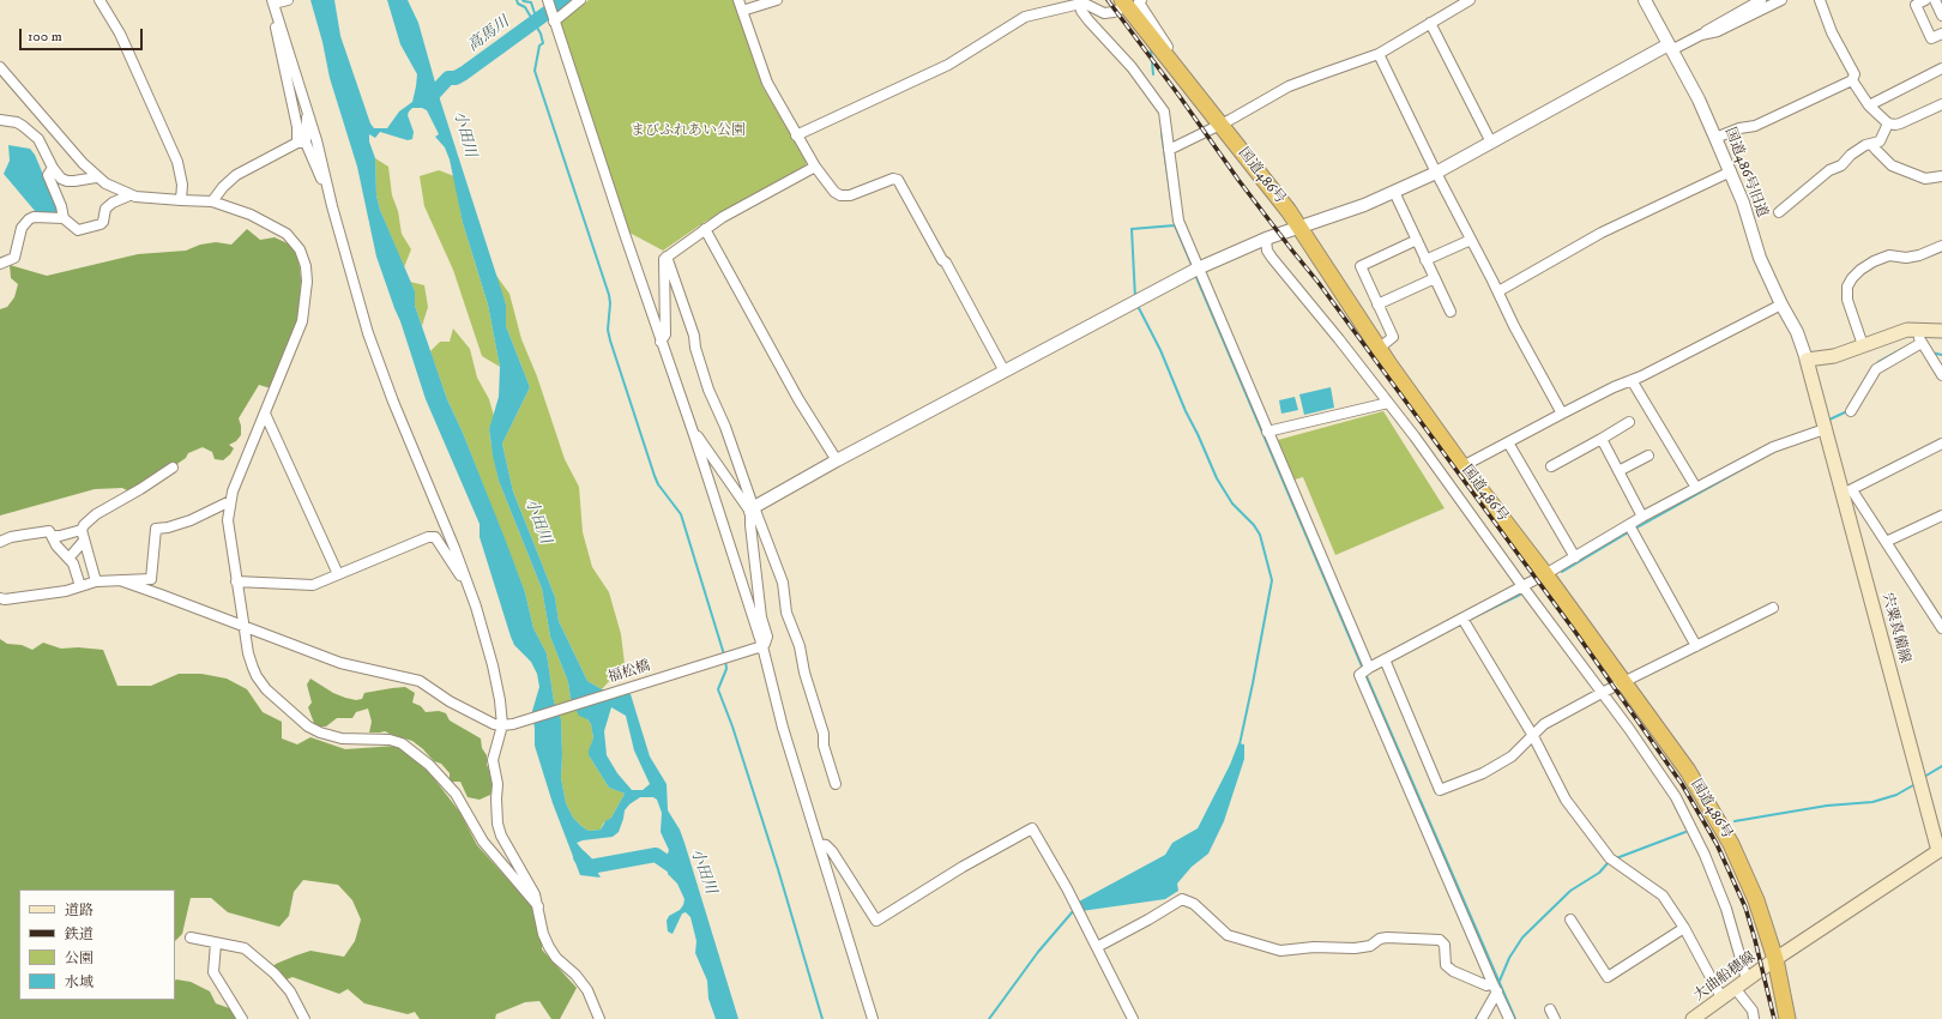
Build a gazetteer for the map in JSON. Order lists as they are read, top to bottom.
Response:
{
  "streets": {
    "highway": ["国道486号"],
    "main road": ["宍粟真備線", "大曲船穂線"],
    "street": ["国道486号旧道", "福松橋"]
  },
  "crossings": [
    ["国道486号旧道", "宍粟真備線"],
    ["国道486号", "宍粟真備線"],
    ["国道486号", "大曲船穂線"],
    ["宍粟真備線", "大曲船穂線"]
  ],
  "water": ["高馬川", "小田川"],
  "parks": ["まびふれあい公園"],
  "legend": [
    "道路",
    "鉄道",
    "公園",
    "水域"
  ],
  "scale_bar": "100 m"
}
